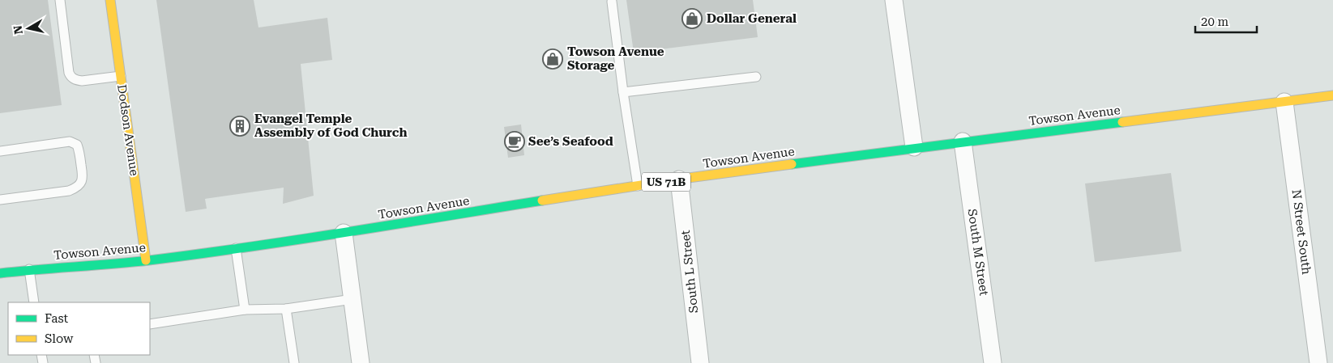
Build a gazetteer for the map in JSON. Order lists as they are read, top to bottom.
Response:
{
  "streets": {
    "main road": ["Towson Avenue", "Dodson Avenue", "US 71B"],
    "street": ["N Street South", "South M Street", "South L Street"]
  },
  "crossings": [
    ["Towson Avenue", "Dodson Avenue"],
    ["Towson Avenue", "N Street South"],
    ["Towson Avenue", "South M Street"],
    ["Towson Avenue", "South L Street"]
  ],
  "places": {
    "shop": ["Dollar General", "Towson Avenue Storage"],
    "building": ["Evangel Temple Assembly of God Church"],
    "cafe": ["See’s Seafood"]
  },
  "legend": ["Fast", "Slow"],
  "scale_bar": "20 m",
  "north": "left"
}
